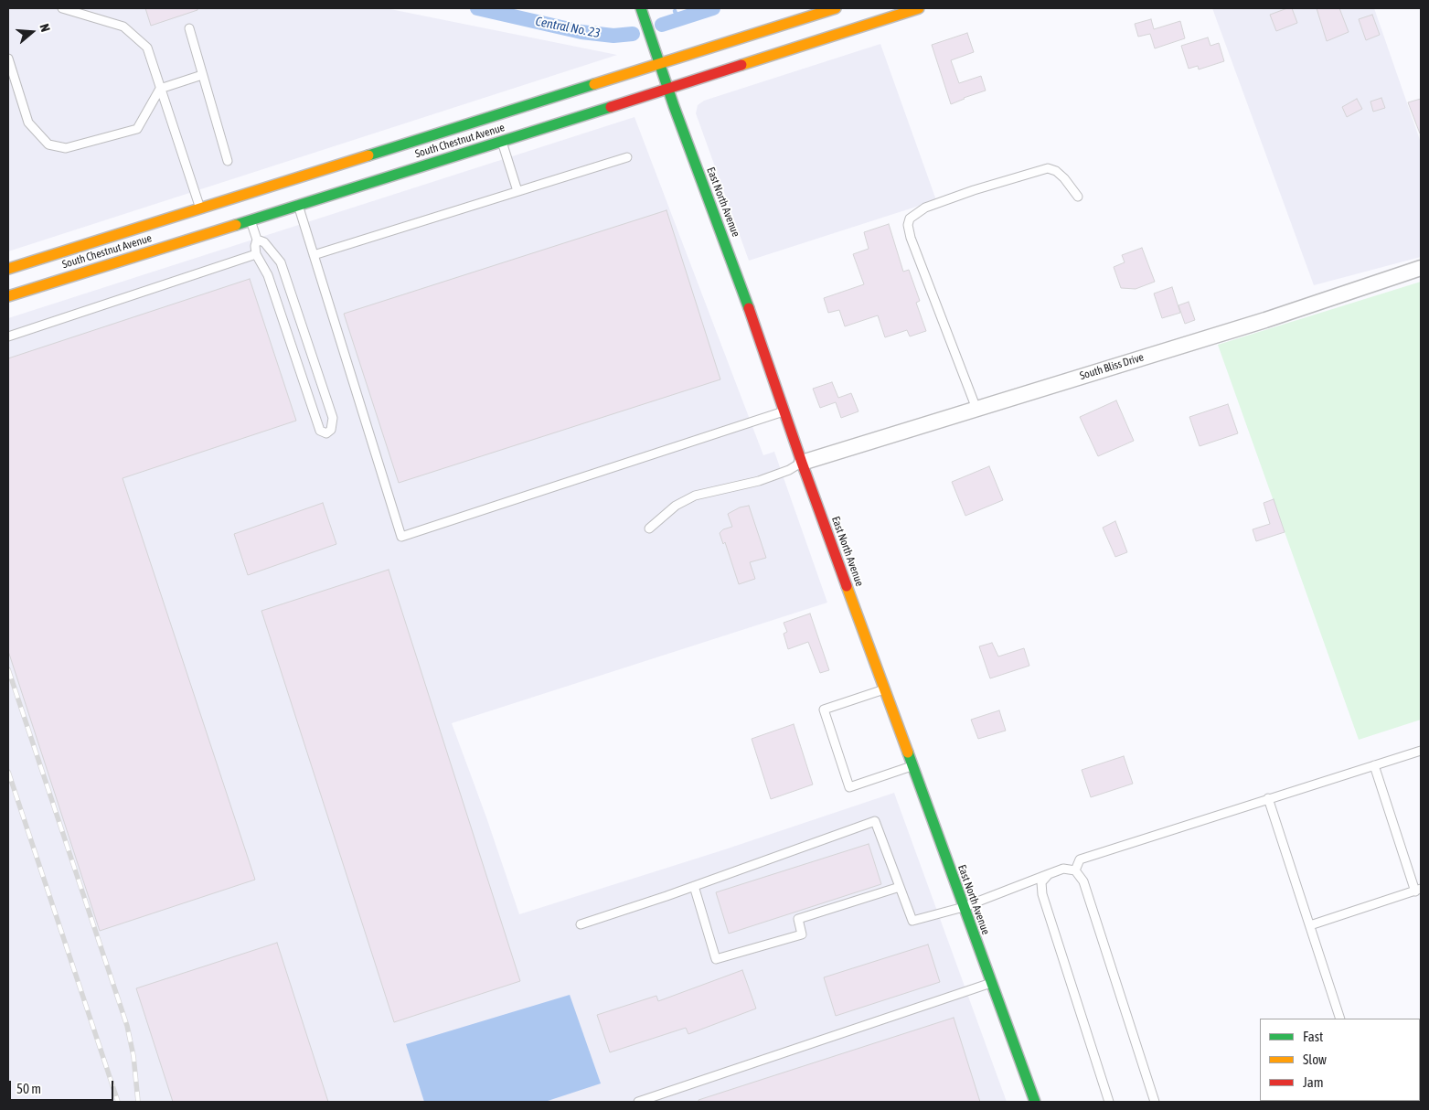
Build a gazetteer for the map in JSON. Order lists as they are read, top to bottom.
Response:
{
  "streets": {
    "main road": ["South Chestnut Avenue", "East North Avenue"],
    "street": ["South Bliss Drive"]
  },
  "crossings": [
    ["South Chestnut Avenue", "East North Avenue"],
    ["East North Avenue", "South Bliss Drive"]
  ],
  "water": ["Central No. 23"],
  "legend": ["Fast", "Slow", "Jam"],
  "scale_bar": "50 m",
  "north": "right"
}
